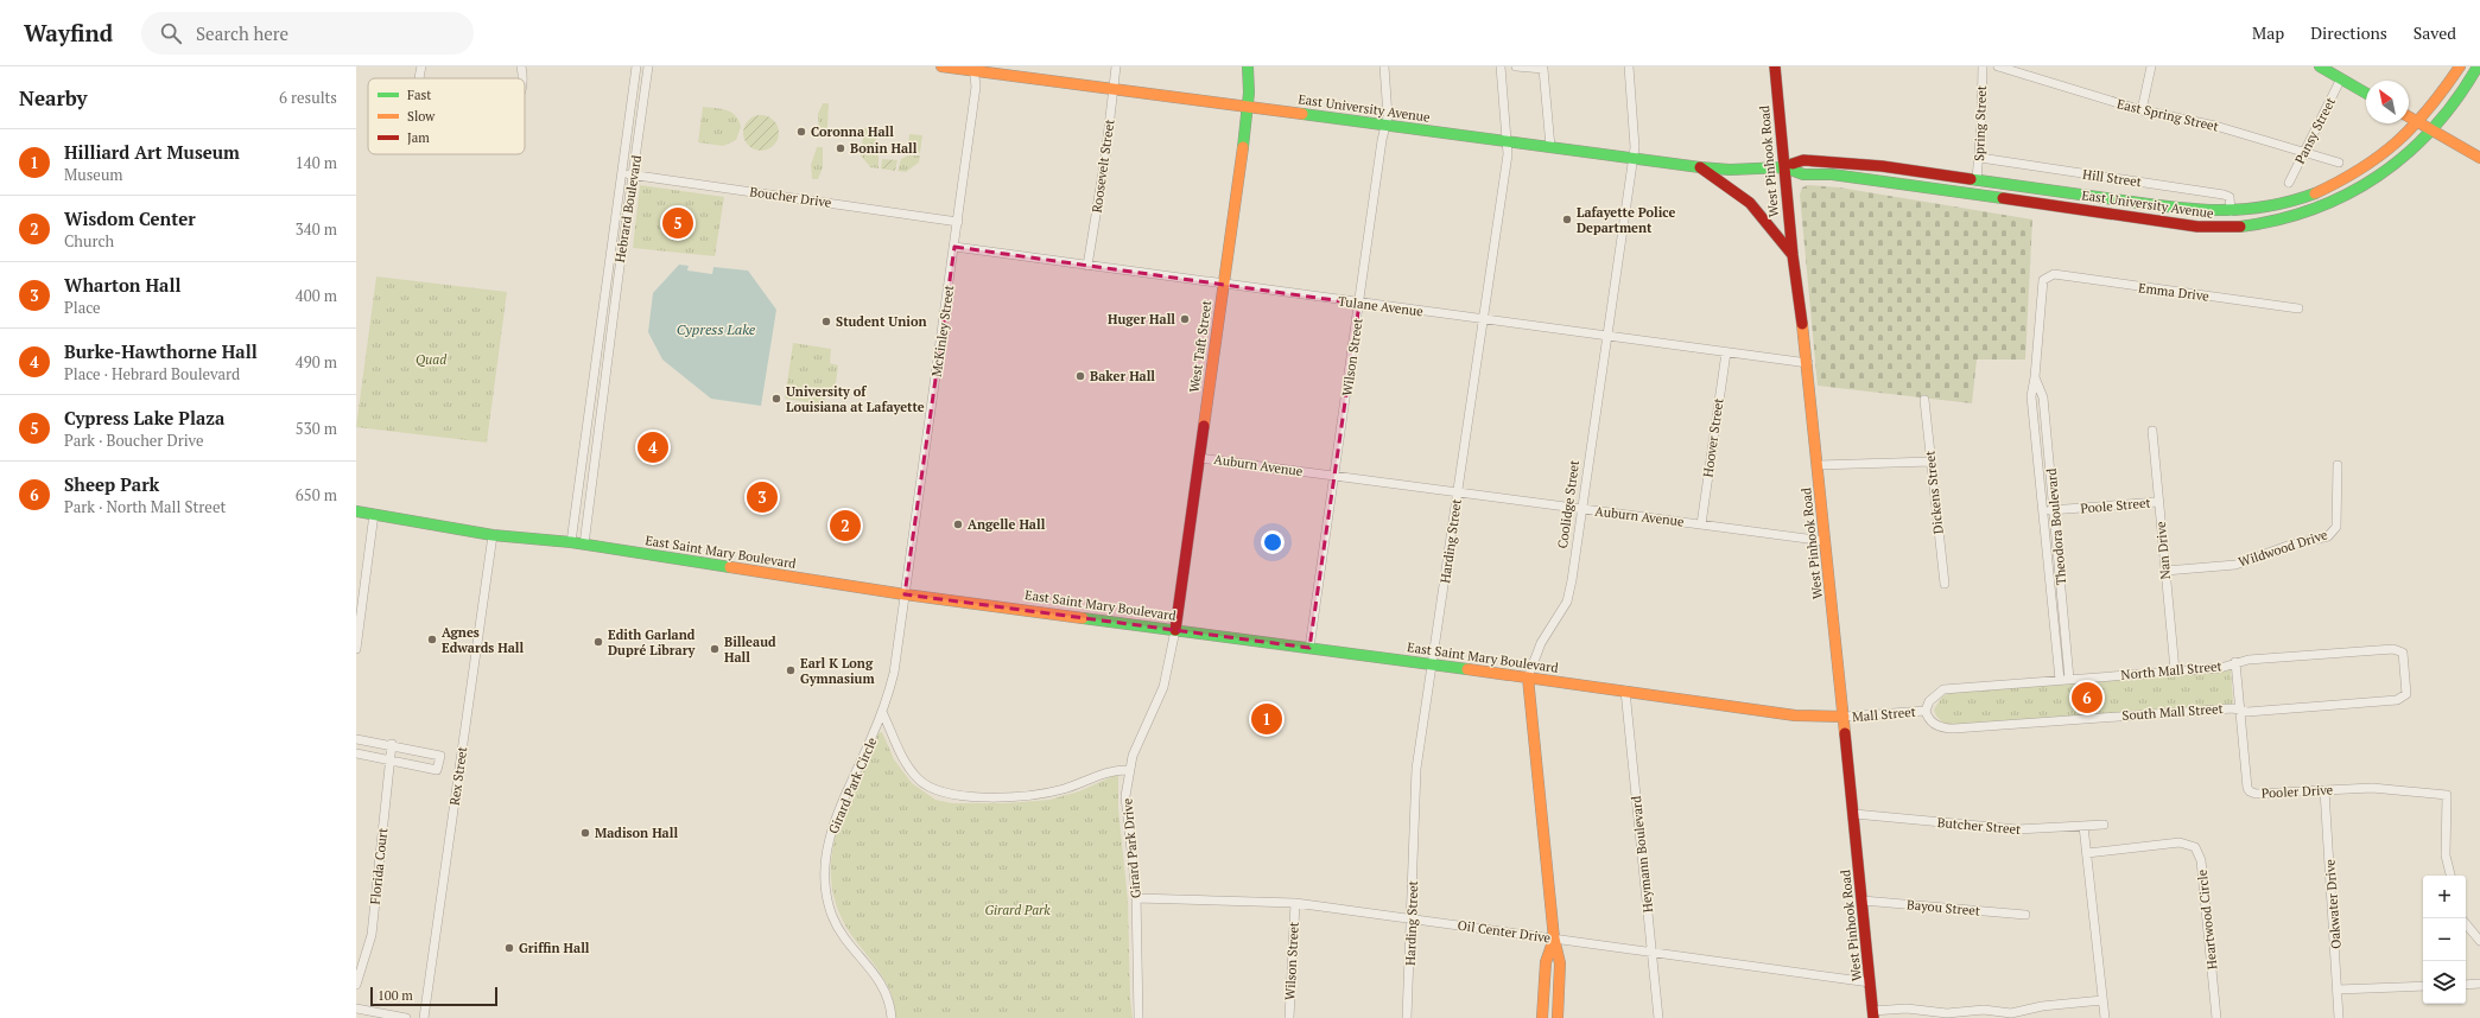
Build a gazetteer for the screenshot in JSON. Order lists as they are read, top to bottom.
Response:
{
  "streets": {
    "main road": [
      "East University Avenue",
      "West Pinhook Road",
      "West Taft Street",
      "Coolidge Street",
      "East Saint Mary Boulevard"
    ],
    "street": [
      "East Spring Street",
      "Spring Street",
      "Pansy Street",
      "Roosevelt Street",
      "Hill Street",
      "Boucher Drive",
      "Hebrard Boulevard",
      "Emma Drive",
      "Tulane Avenue",
      "McKinley Street",
      "Wilson Street",
      "Hoover Street",
      "Auburn Avenue",
      "Dickens Street",
      "Poole Street",
      "Theodora Boulevard",
      "Harding Street",
      "Wildwood Drive",
      "Nan Drive",
      "North Mall Street",
      "South Mall Street",
      "Mall Street",
      "Rex Street",
      "Girard Park Circle",
      "Pooler Drive",
      "Butcher Street",
      "Girard Park Drive",
      "Heymann Boulevard",
      "Florida Court",
      "Oakwater Drive",
      "Bayou Street",
      "Heartwood Circle",
      "Oil Center Drive"
    ]
  },
  "crossings": [
    ["East University Avenue", "Spring Street"],
    ["East University Avenue", "West Pinhook Road"],
    ["East University Avenue", "Roosevelt Street"],
    ["East University Avenue", "Hill Street"],
    ["East University Avenue", "McKinley Street"],
    ["East University Avenue", "West Taft Street"],
    ["East University Avenue", "Wilson Street"],
    ["East University Avenue", "Coolidge Street"],
    ["East University Avenue", "Harding Street"],
    ["East Spring Street", "Pansy Street"],
    ["Spring Street", "Hill Street"],
    ["West Pinhook Road", "Tulane Avenue"],
    ["West Pinhook Road", "Auburn Avenue"],
    ["West Pinhook Road", "East Saint Mary Boulevard"],
    ["West Pinhook Road", "Mall Street"],
    ["West Pinhook Road", "Butcher Street"],
    ["West Pinhook Road", "Bayou Street"],
    ["West Pinhook Road", "Oil Center Drive"],
    ["Roosevelt Street", "Tulane Avenue"],
    ["Boucher Drive", "Hebrard Boulevard"],
    ["Boucher Drive", "McKinley Street"],
    ["Hebrard Boulevard", "East Saint Mary Boulevard"],
    ["Emma Drive", "Theodora Boulevard"],
    ["Tulane Avenue", "McKinley Street"],
    ["Tulane Avenue", "West Taft Street"],
    ["Tulane Avenue", "Wilson Street"],
    ["Tulane Avenue", "Hoover Street"],
    ["Tulane Avenue", "Coolidge Street"],
    ["Tulane Avenue", "Harding Street"],
    ["McKinley Street", "East Saint Mary Boulevard"],
    ["McKinley Street", "Girard Park Circle"],
    ["West Taft Street", "Auburn Avenue"],
    ["West Taft Street", "East Saint Mary Boulevard"],
    ["West Taft Street", "Girard Park Drive"],
    ["Wilson Street", "Auburn Avenue"],
    ["Wilson Street", "East Saint Mary Boulevard"],
    ["Wilson Street", "Oil Center Drive"],
    ["Hoover Street", "Auburn Avenue"],
    ["Auburn Avenue", "Coolidge Street"],
    ["Auburn Avenue", "Harding Street"],
    ["Coolidge Street", "East Saint Mary Boulevard"],
    ["Coolidge Street", "Oil Center Drive"],
    ["Poole Street", "Theodora Boulevard"],
    ["Poole Street", "Nan Drive"],
    ["Theodora Boulevard", "North Mall Street"],
    ["Harding Street", "East Saint Mary Boulevard"],
    ["Harding Street", "Oil Center Drive"],
    ["Wildwood Drive", "Nan Drive"],
    ["Nan Drive", "North Mall Street"],
    ["East Saint Mary Boulevard", "Mall Street"],
    ["East Saint Mary Boulevard", "Rex Street"],
    ["East Saint Mary Boulevard", "Girard Park Circle"],
    ["East Saint Mary Boulevard", "Girard Park Drive"],
    ["East Saint Mary Boulevard", "Heymann Boulevard"],
    ["North Mall Street", "South Mall Street"],
    ["North Mall Street", "Mall Street"],
    ["North Mall Street", "Pooler Drive"],
    ["South Mall Street", "Mall Street"],
    ["South Mall Street", "Pooler Drive"],
    ["Pooler Drive", "Oakwater Drive"],
    ["Girard Park Drive", "Oil Center Drive"],
    ["Heymann Boulevard", "Oil Center Drive"]
  ],
  "water": ["Cypress Lake"],
  "parks": ["Quad", "Girard Park"],
  "places": [
    "Coronna Hall",
    "Bonin Hall",
    "Lafayette Police Department",
    "Huger Hall",
    "Student Union",
    "Baker Hall",
    "University of Louisiana at Lafayette",
    "Angelle Hall",
    "Agnes Edwards Hall",
    "Edith Garland Dupré Library",
    "Billeaud Hall",
    "Earl K Long Gymnasium",
    "Madison Hall",
    "Griffin Hall"
  ],
  "legend": ["Fast", "Slow", "Jam"],
  "scale_bar": "100 m",
  "north": "top left",
  "page": {
    "header": "Wayfind",
    "search": "Search here",
    "nav": ["Map", "Directions", "Saved"],
    "heading": ["Nearby", "6 results"],
    "list": [
      {
        "mark": "1",
        "name": "Hilliard Art Museum",
        "note": "Museum",
        "value": "140 m"
      },
      {
        "mark": "2",
        "name": "Wisdom Center",
        "note": "Church",
        "value": "340 m"
      },
      {
        "mark": "3",
        "name": "Wharton Hall",
        "note": "Place",
        "value": "400 m"
      },
      {
        "mark": "4",
        "name": "Burke-Hawthorne Hall",
        "note": "Place · Hebrard Boulevard",
        "value": "490 m"
      },
      {
        "mark": "5",
        "name": "Cypress Lake Plaza",
        "note": "Park · Boucher Drive",
        "value": "530 m"
      },
      {
        "mark": "6",
        "name": "Sheep Park",
        "note": "Park · North Mall Street",
        "value": "650 m"
      }
    ],
    "pins": [
      "5",
      "4",
      "3",
      "2",
      "6",
      "1"
    ],
    "map_buttons": ["+", "−"],
    "scale": "100 m"
  }
}
